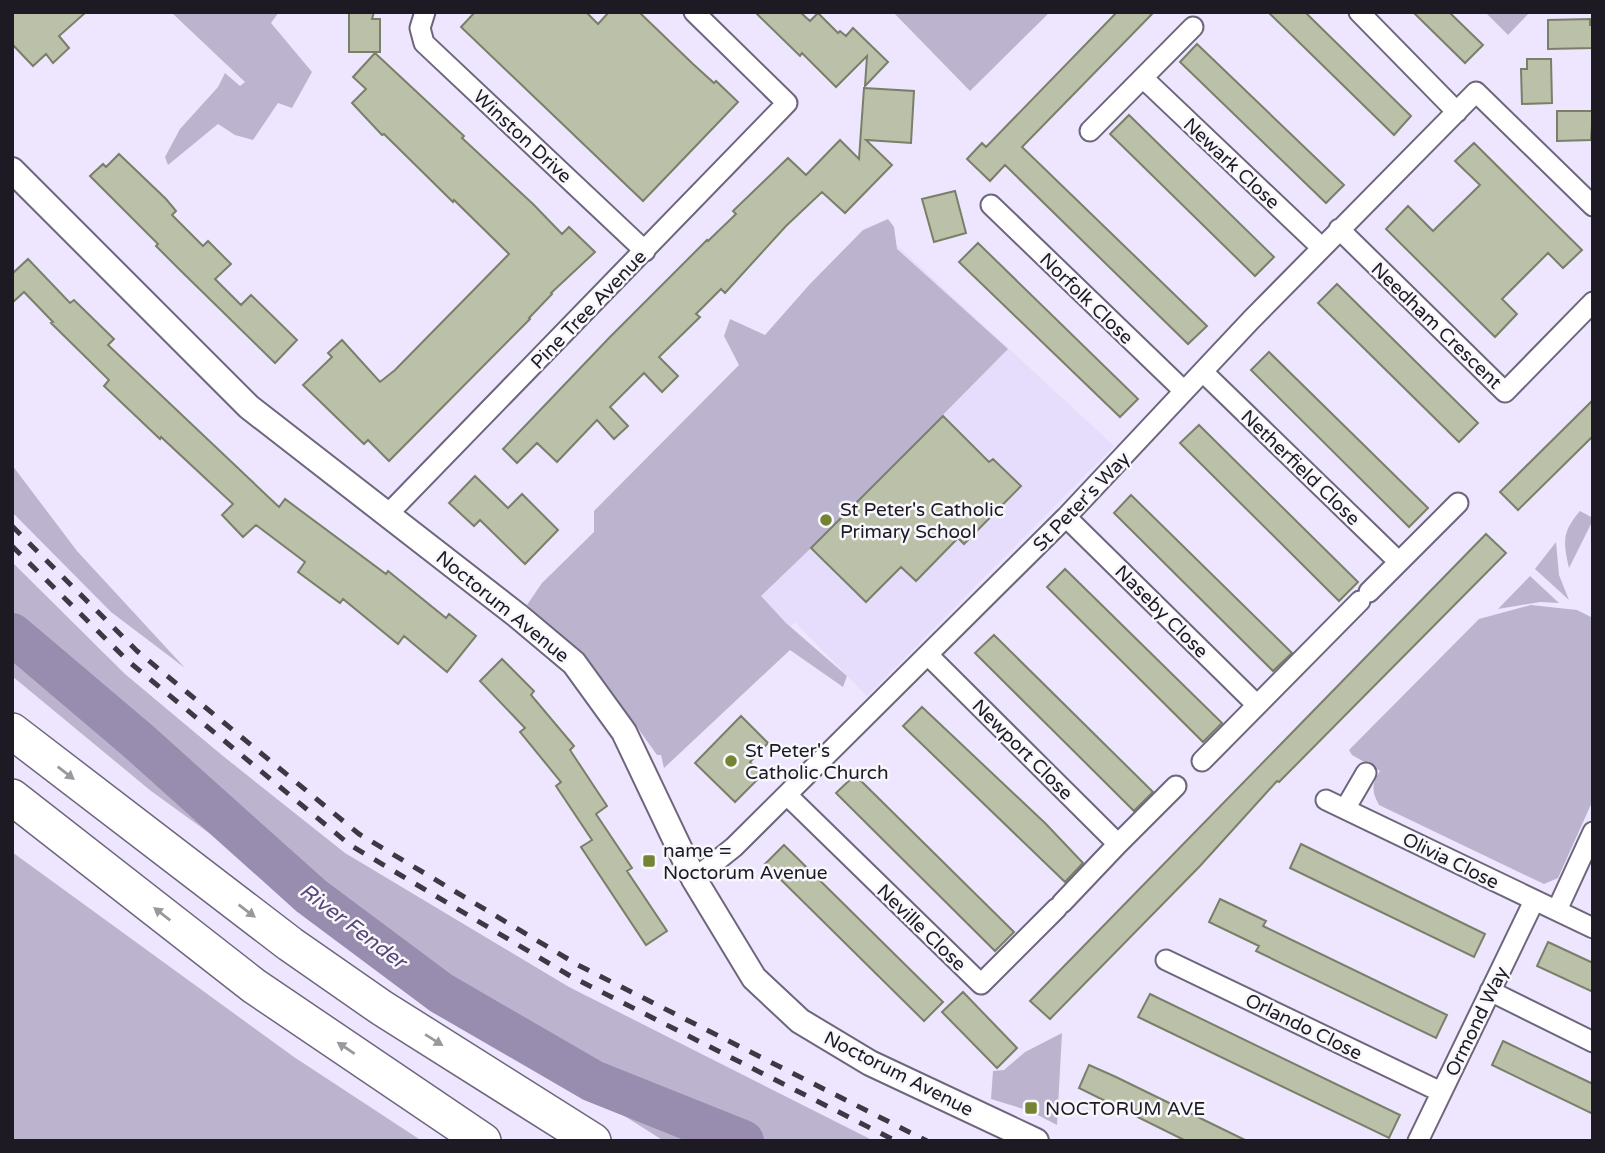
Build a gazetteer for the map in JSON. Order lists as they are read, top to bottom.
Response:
{
  "streets": {
    "street": [
      "Winston Drive",
      "Newark Close",
      "Norfolk Close",
      "Pine Tree Avenue",
      "Needham Crescent",
      "Netherfield Close",
      "St Peter's Way",
      "Noctorum Avenue",
      "Naseby Close",
      "Newport Close",
      "Olivia Close",
      "Neville Close",
      "Ormond Way",
      "Orlando Close"
    ]
  },
  "crossings": [
    ["Winston Drive", "Pine Tree Avenue"],
    ["Newark Close", "St Peter's Way"],
    ["Norfolk Close", "St Peter's Way"],
    ["Pine Tree Avenue", "Noctorum Avenue"],
    ["Needham Crescent", "St Peter's Way"],
    ["Netherfield Close", "St Peter's Way"],
    ["St Peter's Way", "Noctorum Avenue"],
    ["St Peter's Way", "Naseby Close"],
    ["St Peter's Way", "Newport Close"],
    ["St Peter's Way", "Neville Close"],
    ["Newport Close", "Neville Close"],
    ["Olivia Close", "Ormond Way"],
    ["Ormond Way", "Orlando Close"]
  ],
  "water": ["River Fender"],
  "places": {
    "other": ["St Peter's Catholic Primary School", "St Peter's Catholic Church"],
    "transit": ["name = Noctorum Avenue", "NOCTORUM AVE"]
  }
}
